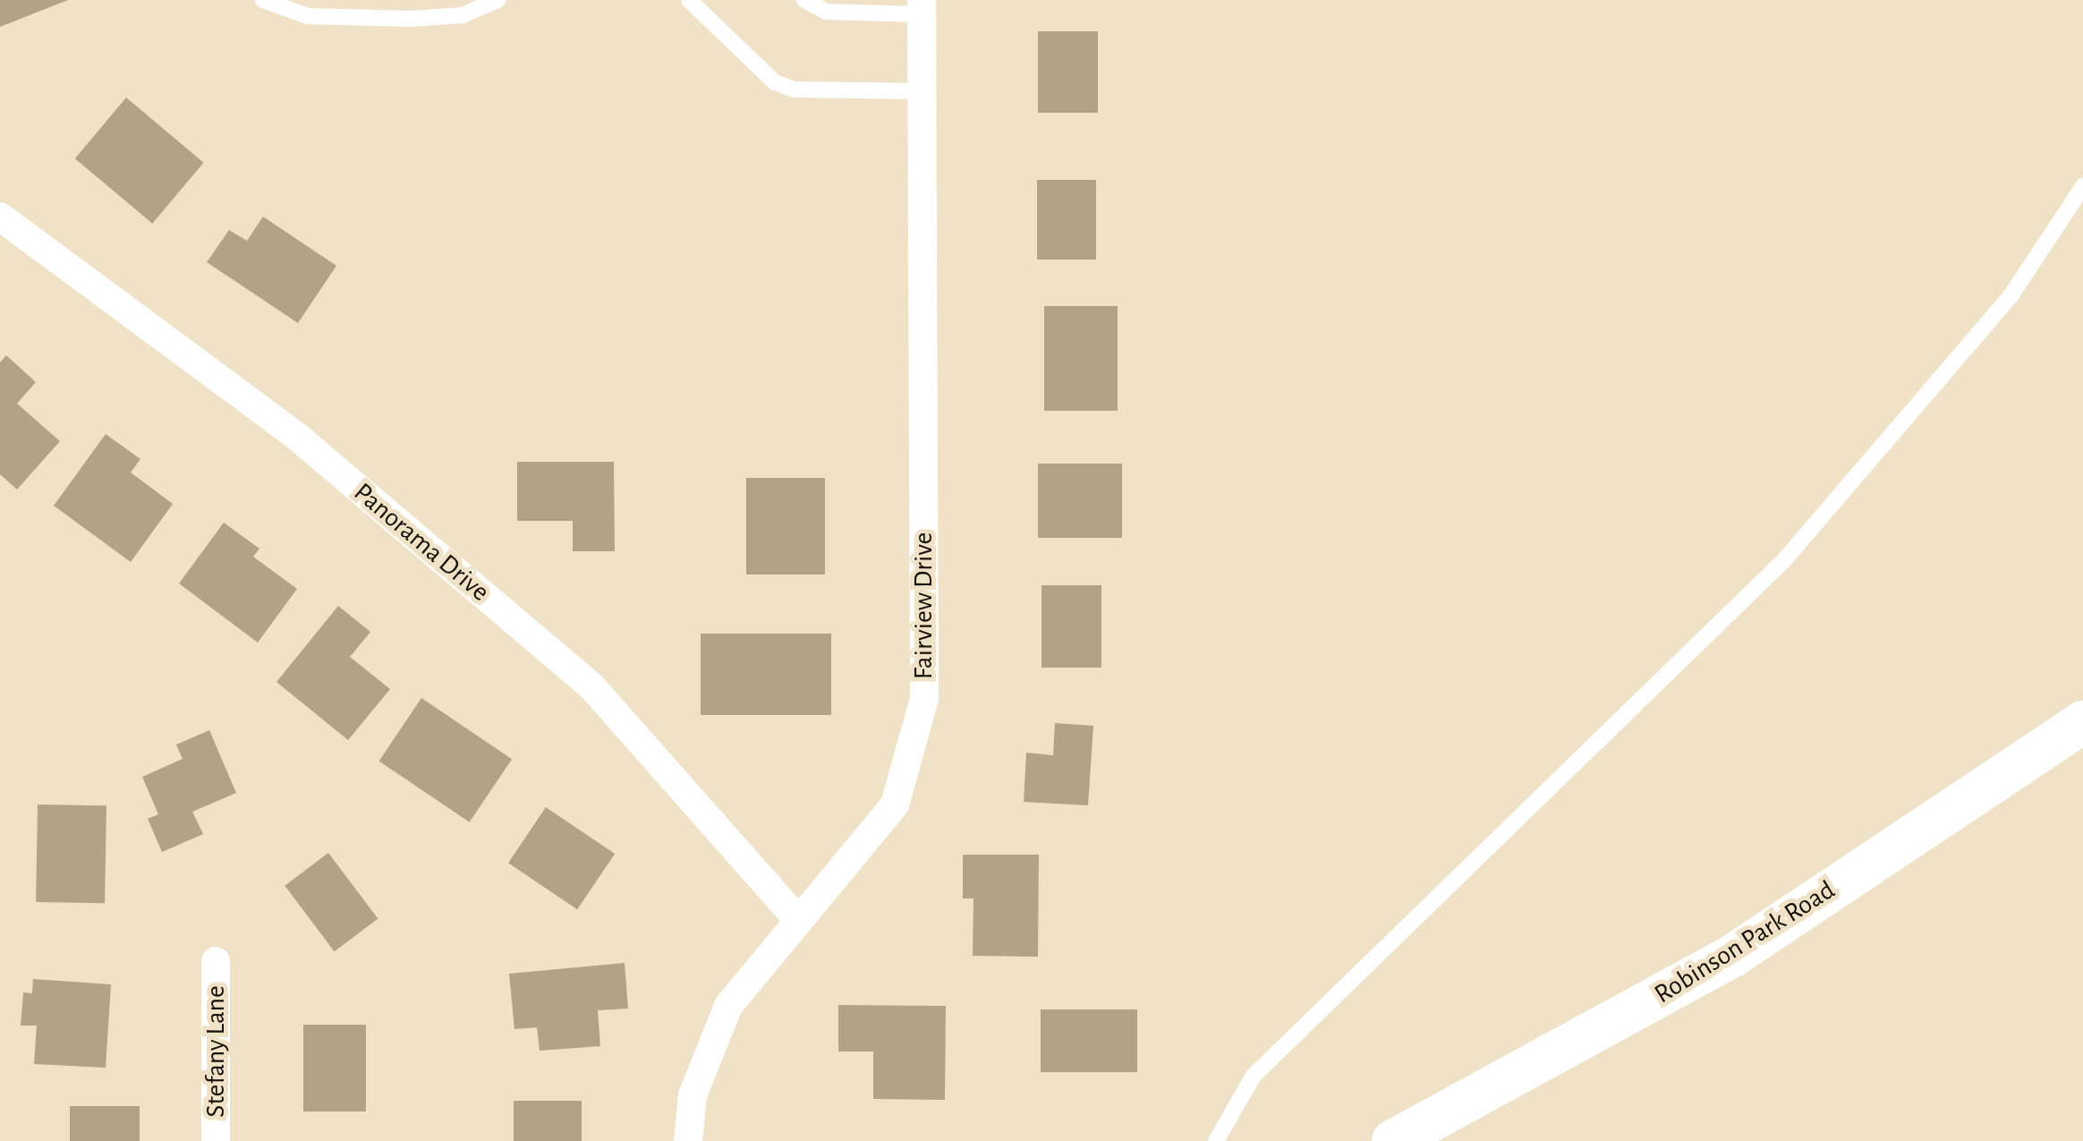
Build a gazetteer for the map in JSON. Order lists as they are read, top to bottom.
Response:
{
  "streets": {
    "street": [
      "Panorama Drive",
      "Fairview Drive",
      "Robinson Park Road",
      "Stefany Lane"
    ]
  },
  "crossings": [
    ["Panorama Drive", "Fairview Drive"]
  ]
}
